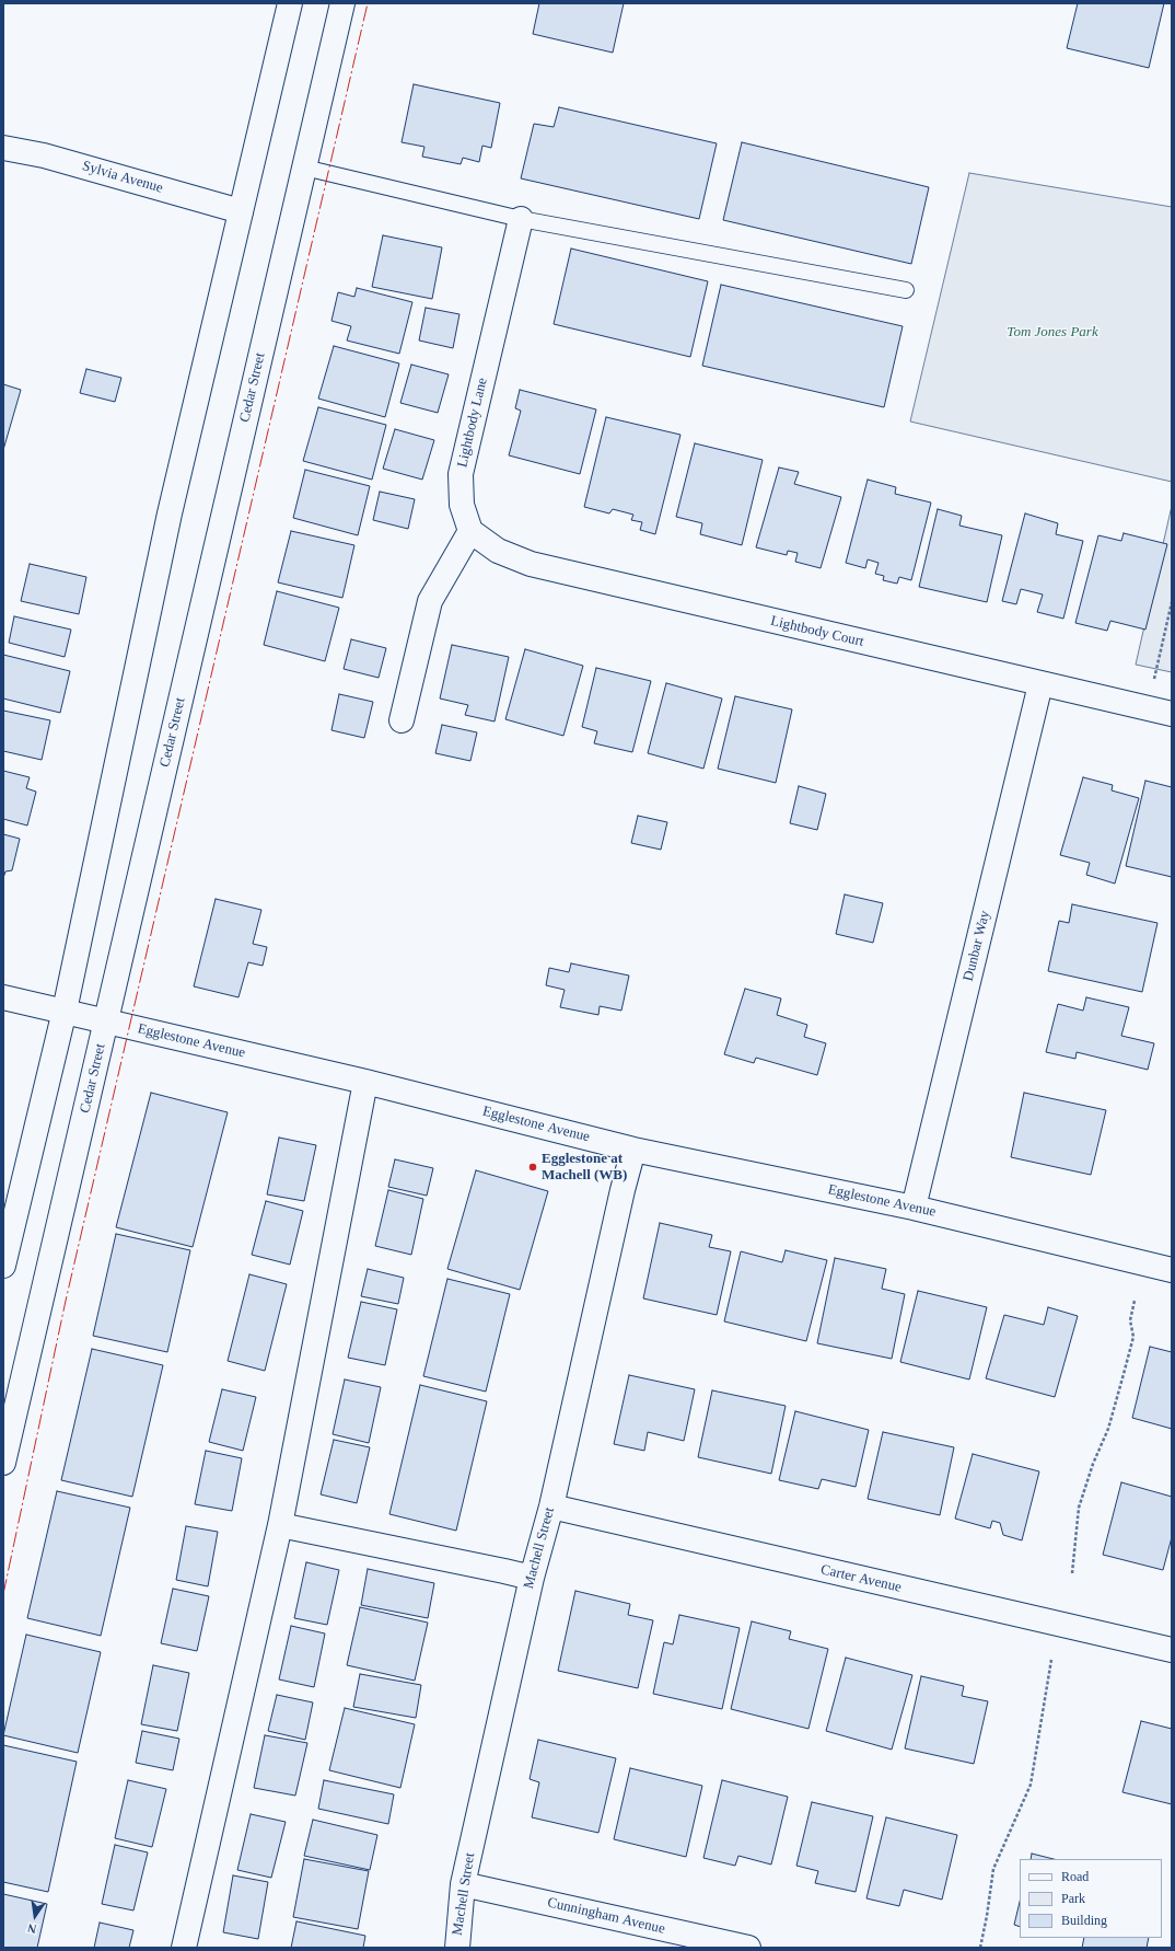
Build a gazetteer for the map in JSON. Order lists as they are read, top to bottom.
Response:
{
  "streets": {
    "street": [
      "Sylvia Avenue",
      "Cedar Street",
      "Lightbody Lane",
      "Lightbody Court",
      "Dunbar Way",
      "Egglestone Avenue",
      "Machell Street",
      "Carter Avenue",
      "Cunningham Avenue"
    ]
  },
  "crossings": [
    ["Cedar Street", "Egglestone Avenue"],
    ["Lightbody Lane", "Lightbody Court"],
    ["Lightbody Court", "Dunbar Way"],
    ["Dunbar Way", "Egglestone Avenue"],
    ["Egglestone Avenue", "Machell Street"],
    ["Machell Street", "Carter Avenue"],
    ["Machell Street", "Cunningham Avenue"]
  ],
  "parks": ["Tom Jones Park"],
  "places": ["Egglestone at Machell (WB)"],
  "legend": ["Road", "Park", "Building"],
  "north": "bottom"
}
